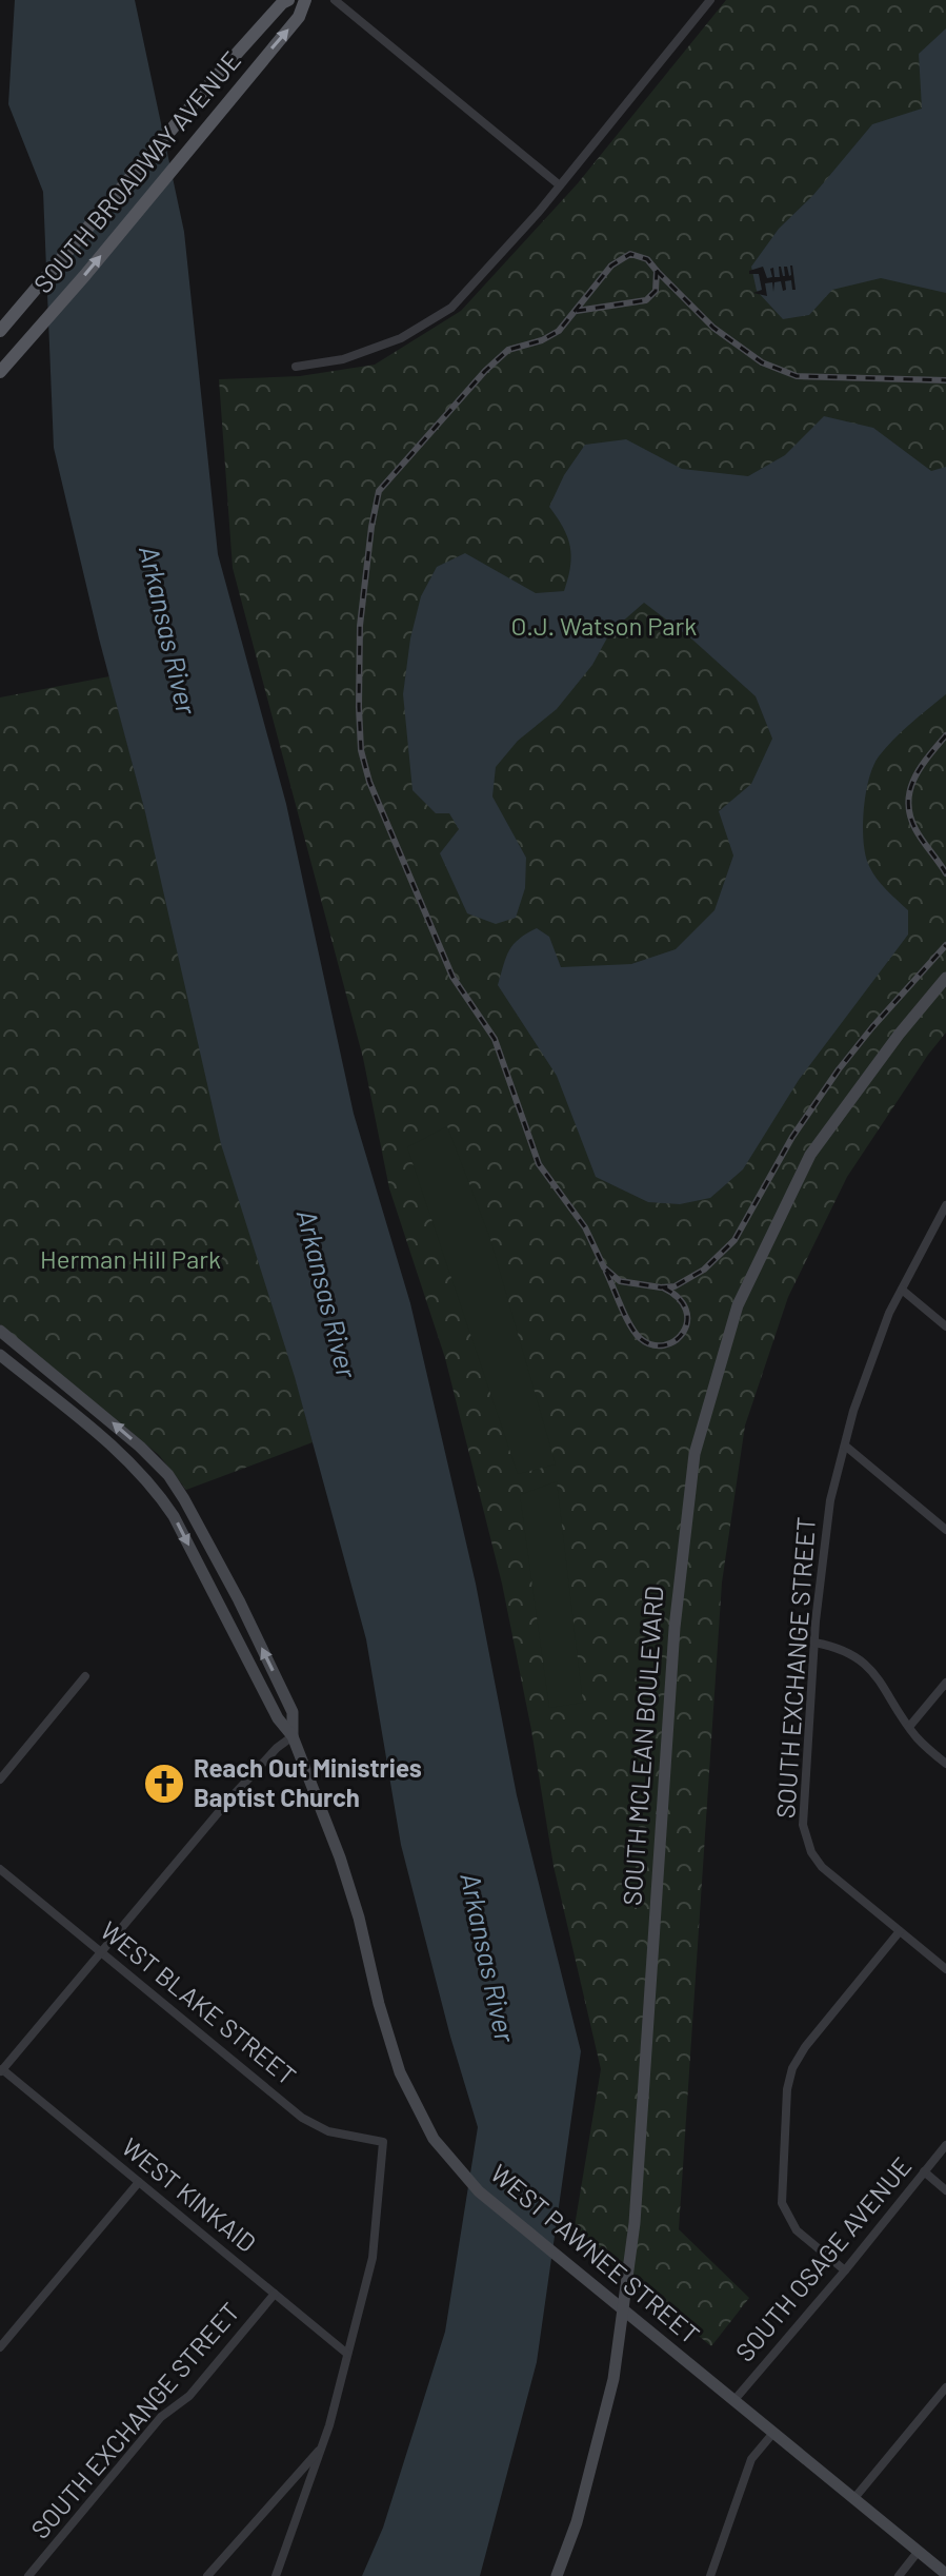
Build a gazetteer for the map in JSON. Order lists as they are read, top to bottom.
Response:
{
  "streets": {
    "main road": ["SOUTH BROADWAY AVENUE", "SOUTH MCLEAN BOULEVARD", "WEST PAWNEE STREET"],
    "street": [
      "SOUTH EXCHANGE STREET",
      "WEST BLAKE STREET",
      "WEST KINKAID",
      "SOUTH OSAGE AVENUE"
    ]
  },
  "crossings": [
    ["SOUTH EXCHANGE STREET", "WEST KINKAID"],
    ["SOUTH MCLEAN BOULEVARD", "WEST PAWNEE STREET"],
    ["WEST BLAKE STREET", "WEST KINKAID"],
    ["WEST PAWNEE STREET", "SOUTH OSAGE AVENUE"]
  ],
  "water": ["Arkansas River"],
  "parks": ["O.J. Watson Park", "Herman Hill Park"],
  "places": {
    "church": ["Reach Out Ministries Baptist Church"]
  }
}
